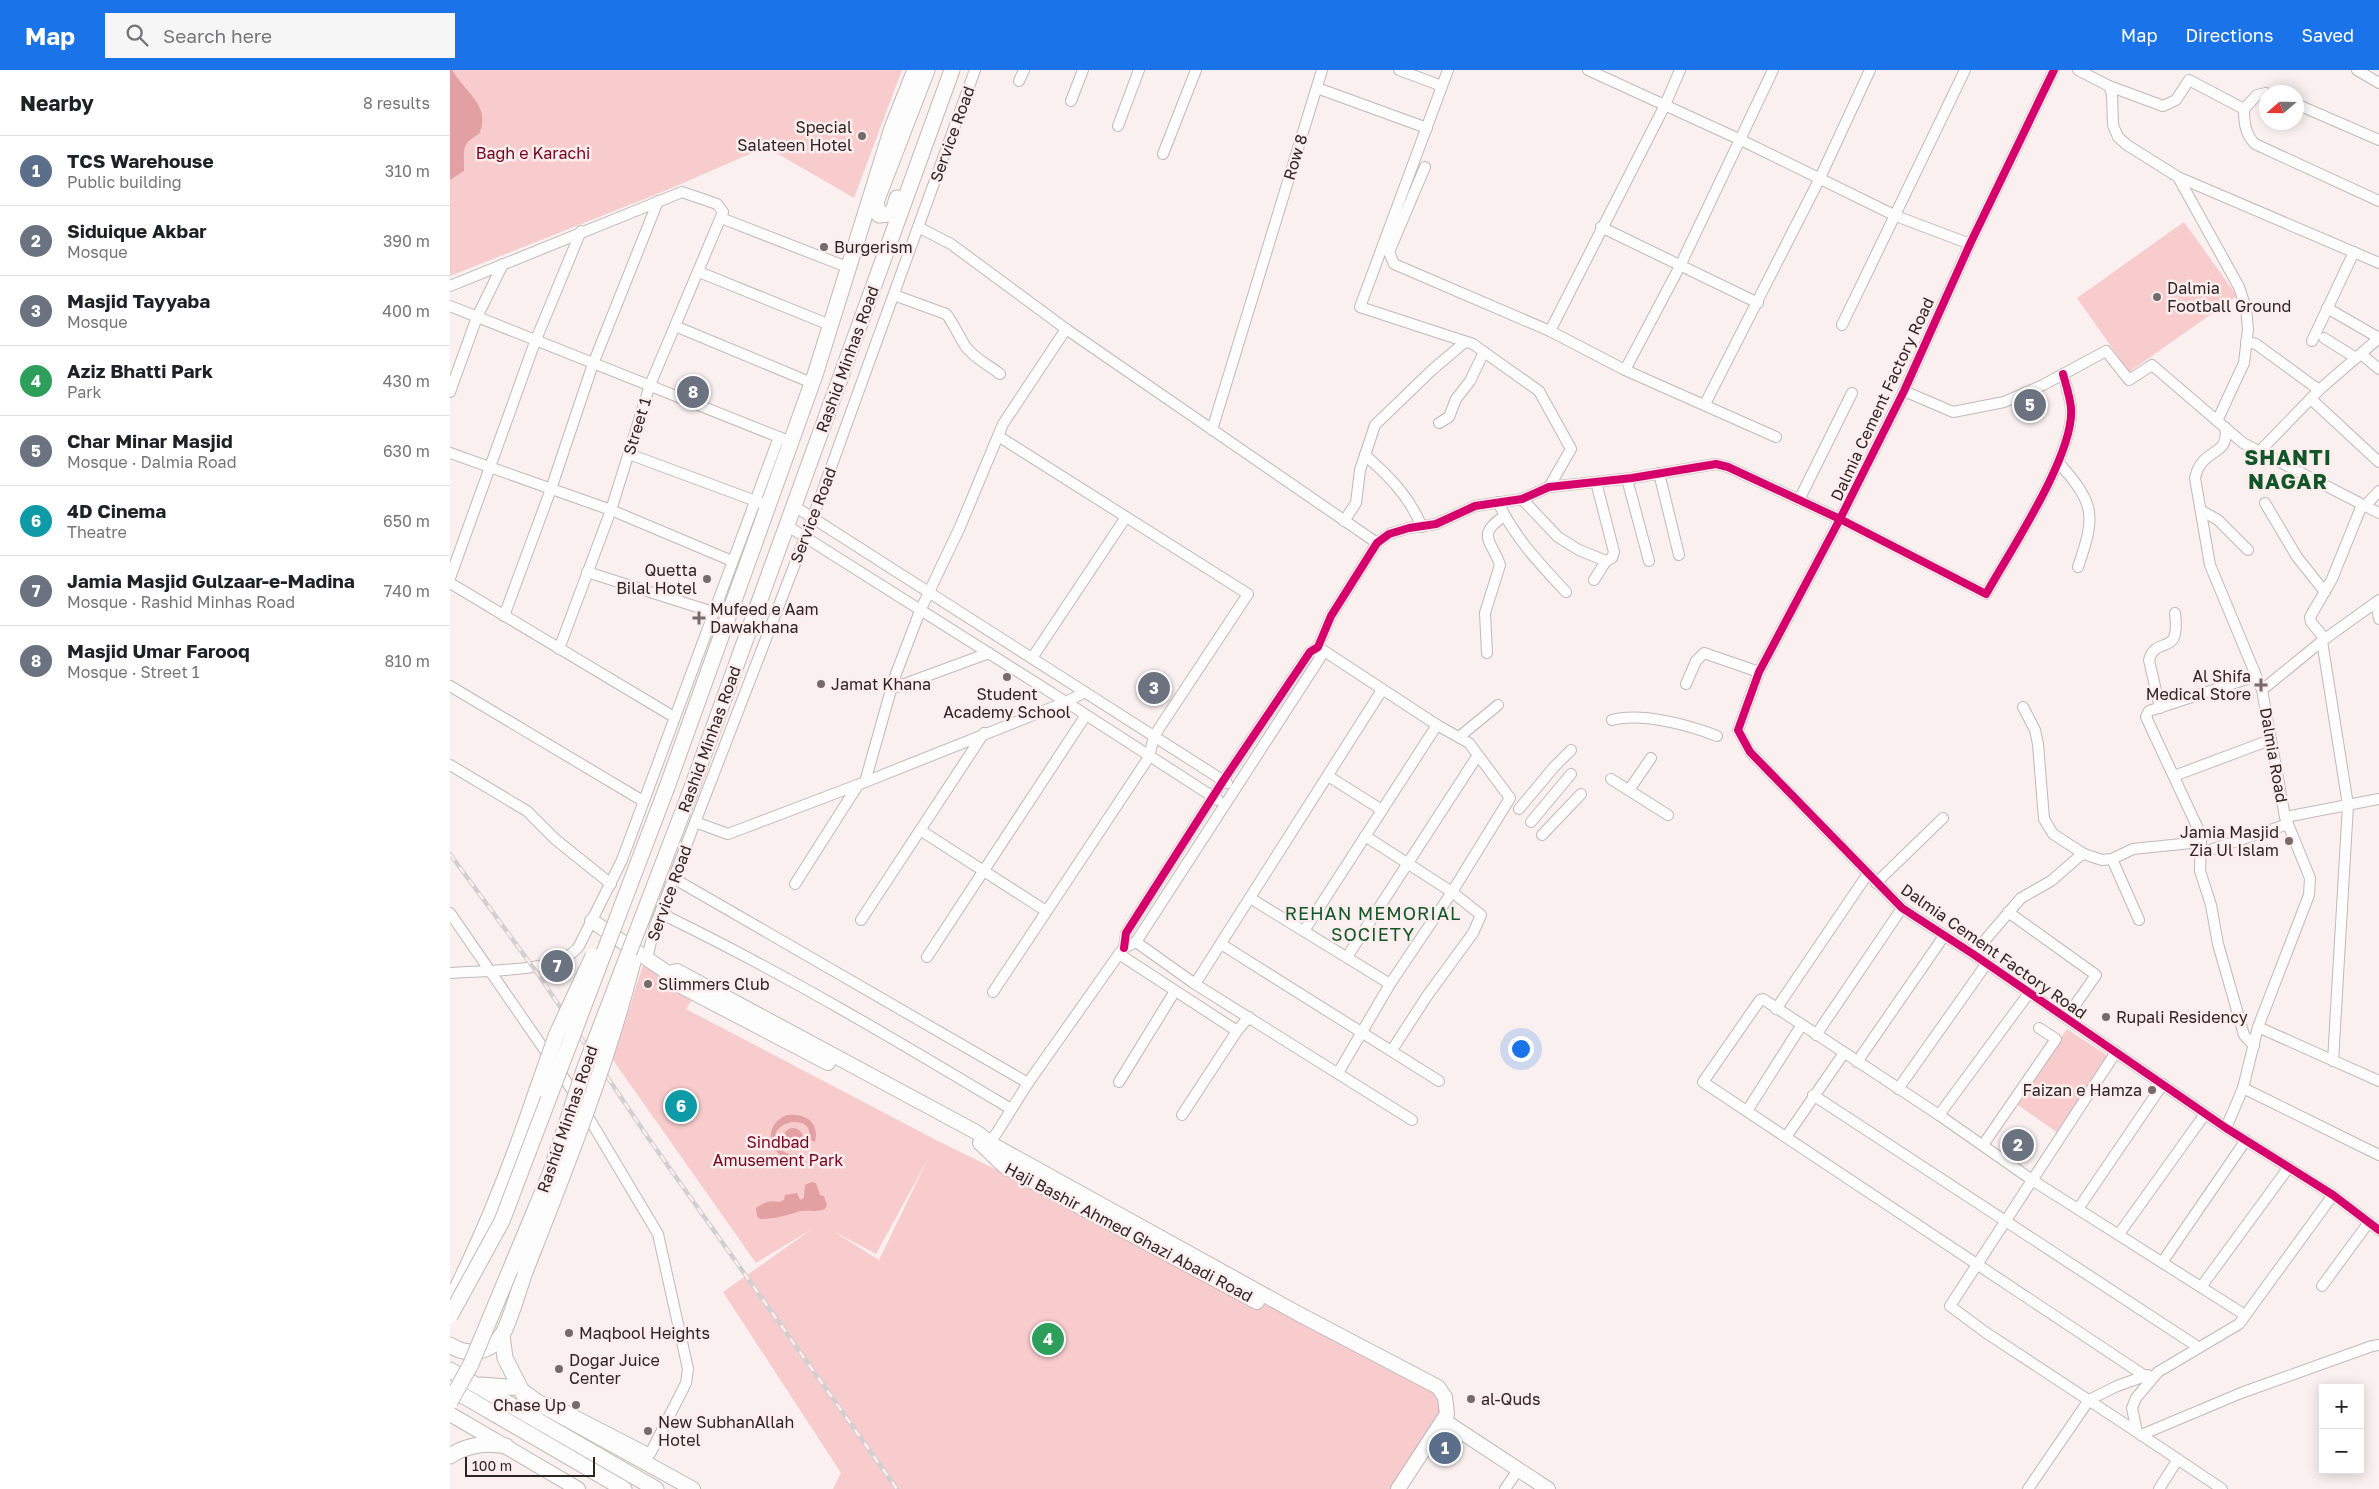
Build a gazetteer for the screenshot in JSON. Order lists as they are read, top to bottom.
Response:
{
  "streets": {
    "main road": ["Rashid Minhas Road"],
    "street": [
      "Service Road",
      "Row 8",
      "Dalmia Cement Factory Road",
      "Street 1",
      "Dalmia Road",
      "Haji Bashir Ahmed Ghazi Abadi Road"
    ]
  },
  "crossings": [
    ["Service Road", "Haji Bashir Ahmed Ghazi Abadi Road"],
    ["Dalmia Cement Factory Road", "Dalmia Road"]
  ],
  "districts": ["SHANTI NAGAR", "REHAN MEMORIAL SOCIETY"],
  "parks": ["Bagh e Karachi", "Sindbad Amusement Park"],
  "places": {
    "other": [
      "Special Salateen Hotel",
      "Burgerism",
      "Dalmia Football Ground",
      "Quetta Bilal Hotel",
      "Student Academy School",
      "Jamat Khana",
      "Jamia Masjid Zia Ul Islam",
      "Slimmers Club",
      "Rupali Residency",
      "Faizan e Hamza",
      "Maqbool Heights",
      "Dogar Juice Center",
      "al-Quds",
      "Chase Up",
      "New SubhanAllah Hotel"
    ],
    "health": ["Mufeed e Aam Dawakhana", "Al Shifa Medical Store"]
  },
  "scale_bar": "100 m",
  "north": "left",
  "page": {
    "header": "Map",
    "search": "Search here",
    "nav": ["Map", "Directions", "Saved"],
    "heading": ["Nearby", "8 results"],
    "list": [
      {
        "mark": "1",
        "name": "TCS Warehouse",
        "note": "Public building",
        "value": "310 m"
      },
      {
        "mark": "2",
        "name": "Siduique Akbar",
        "note": "Mosque",
        "value": "390 m"
      },
      {
        "mark": "3",
        "name": "Masjid Tayyaba",
        "note": "Mosque",
        "value": "400 m"
      },
      {
        "mark": "4",
        "name": "Aziz Bhatti Park",
        "note": "Park",
        "value": "430 m"
      },
      {
        "mark": "5",
        "name": "Char Minar Masjid",
        "note": "Mosque · Dalmia Road",
        "value": "630 m"
      },
      {
        "mark": "6",
        "name": "4D Cinema",
        "note": "Theatre",
        "value": "650 m"
      },
      {
        "mark": "7",
        "name": "Jamia Masjid Gulzaar-e-Madina",
        "note": "Mosque · Rashid Minhas Road",
        "value": "740 m"
      },
      {
        "mark": "8",
        "name": "Masjid Umar Farooq",
        "note": "Mosque · Street 1",
        "value": "810 m"
      }
    ],
    "pins": [
      "8",
      "5",
      "3",
      "7",
      "6",
      "2",
      "4",
      "1"
    ],
    "map_buttons": ["+", "−"],
    "scale": "100 m"
  }
}
